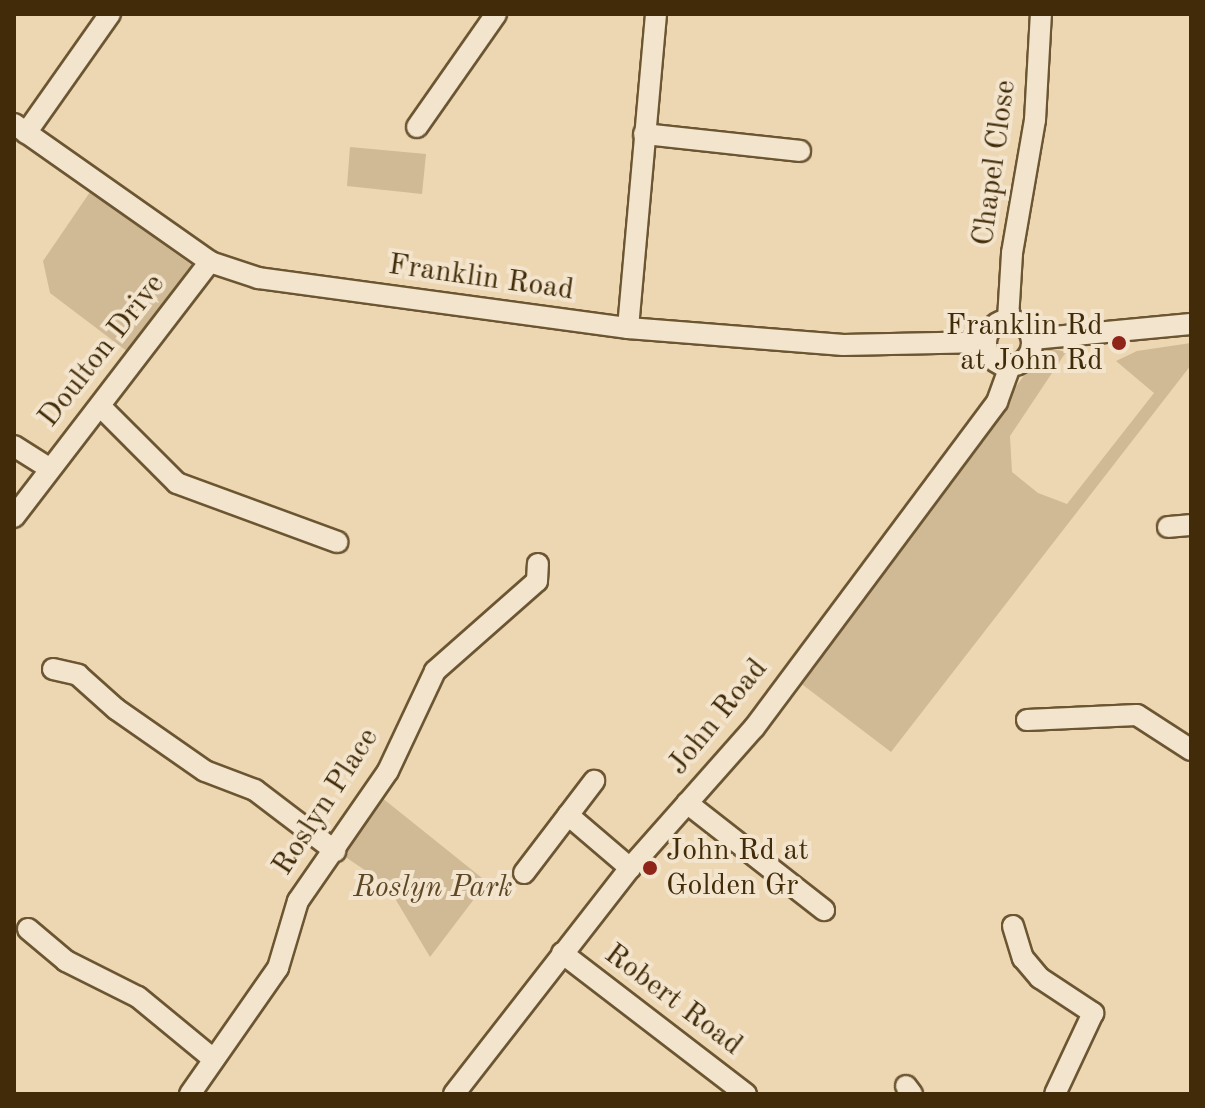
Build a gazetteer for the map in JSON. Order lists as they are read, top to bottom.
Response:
{
  "streets": {
    "street": [
      "Chapel Close",
      "Franklin Road",
      "Doulton Drive",
      "John Road",
      "Roslyn Place",
      "Robert Road"
    ]
  },
  "crossings": [
    ["Chapel Close", "Franklin Road"],
    ["Chapel Close", "John Road"],
    ["Franklin Road", "Doulton Drive"],
    ["Franklin Road", "John Road"],
    ["John Road", "Robert Road"]
  ],
  "parks": ["Roslyn Park"],
  "places": ["Franklin Rd at John Rd", "John Rd at Golden Gr"]
}
